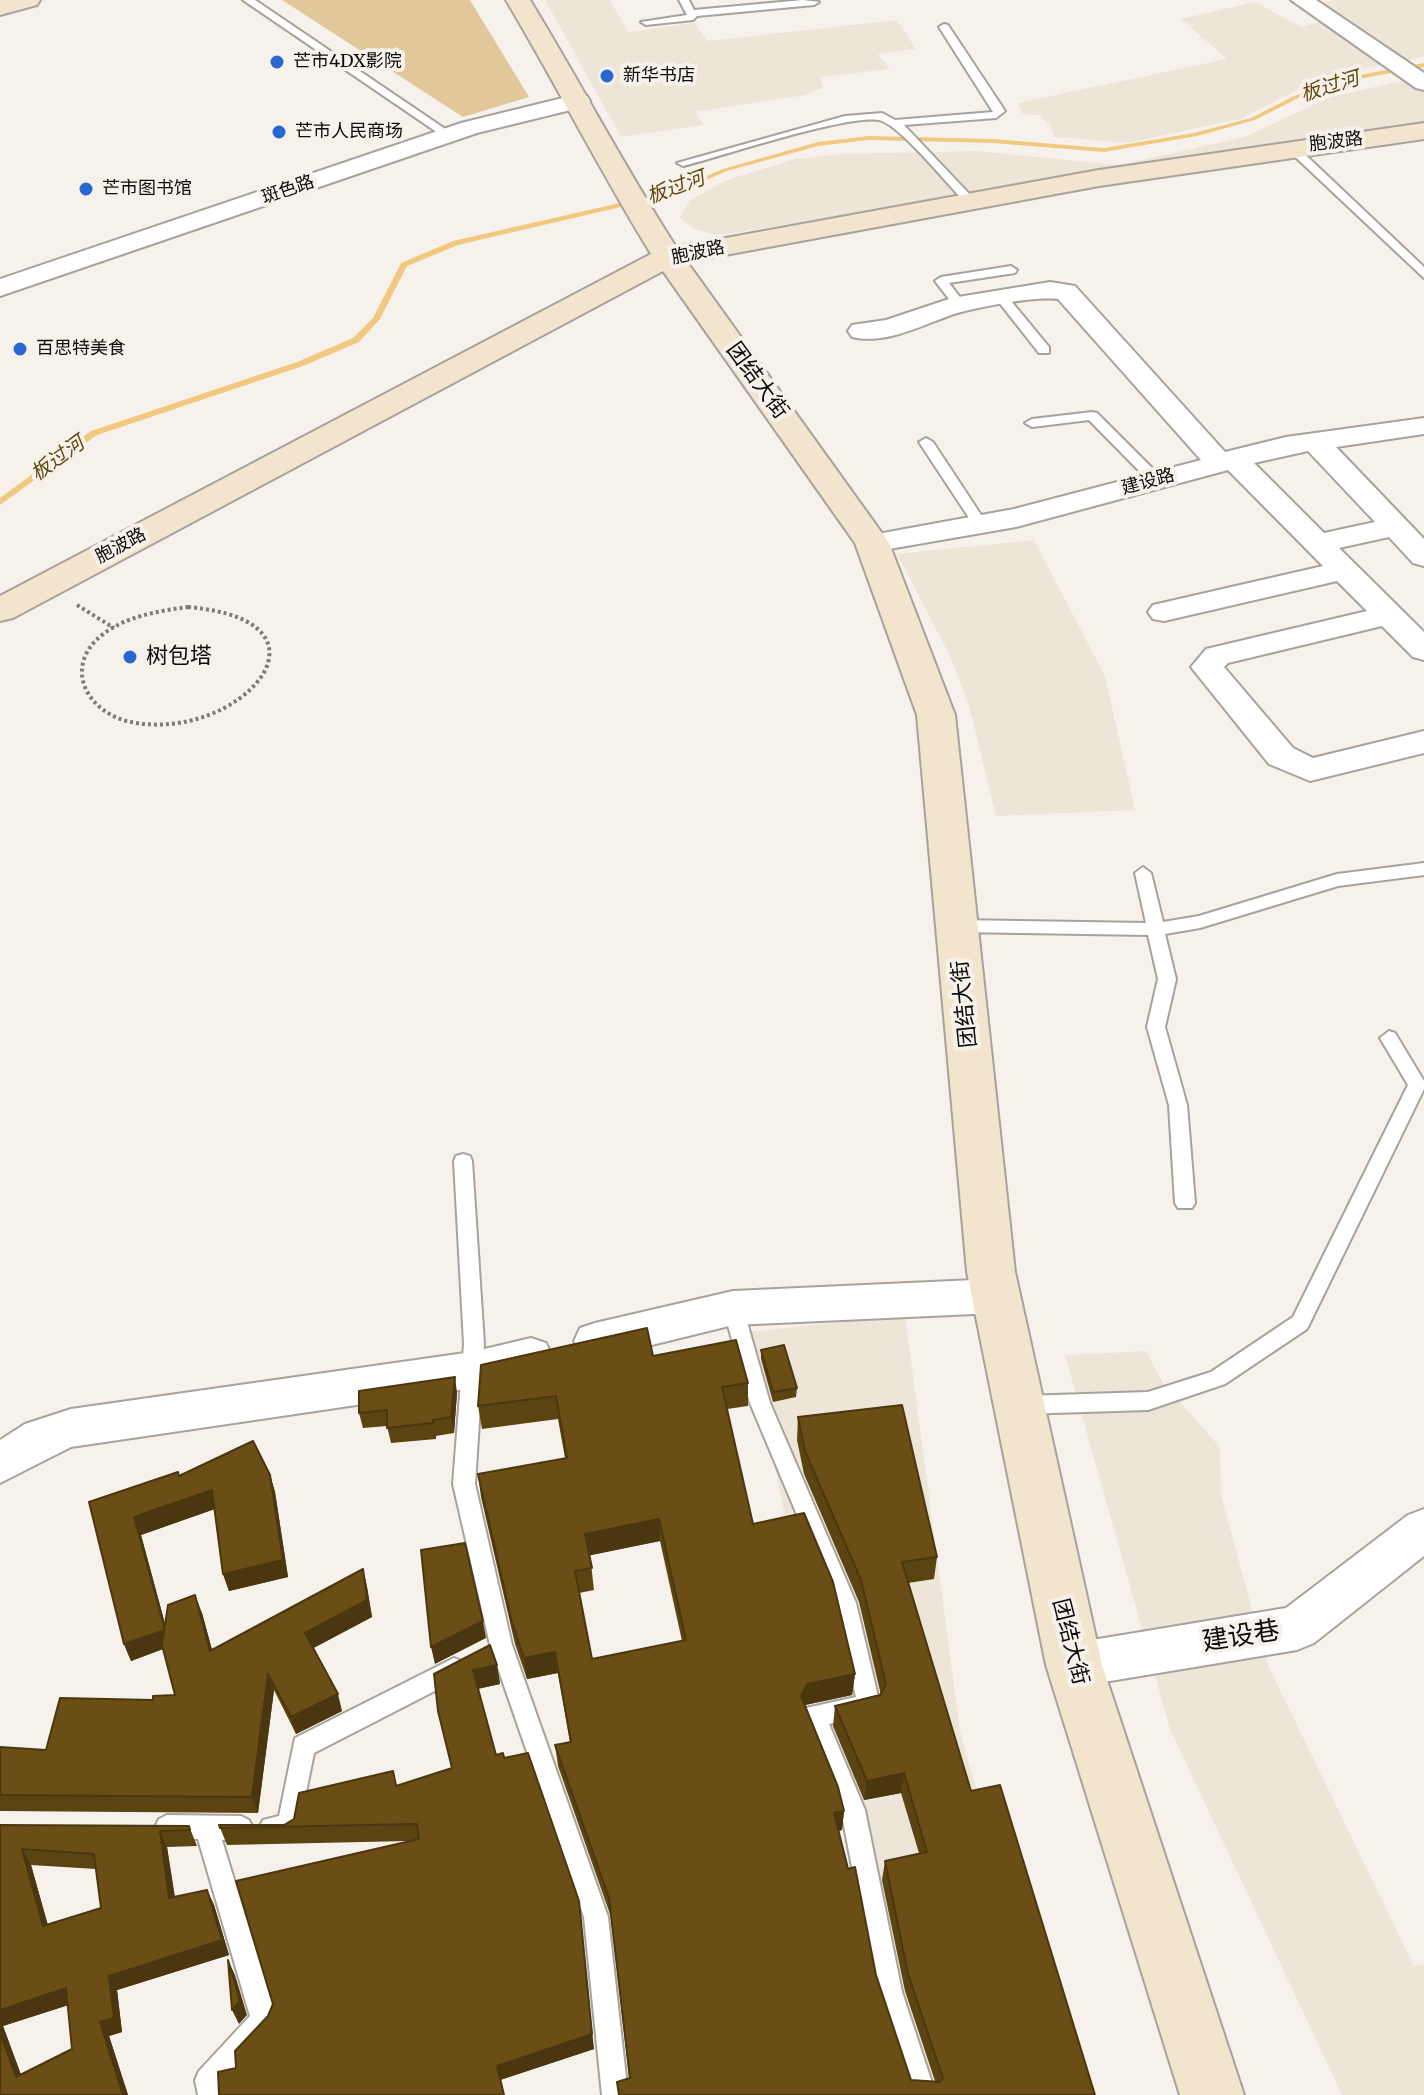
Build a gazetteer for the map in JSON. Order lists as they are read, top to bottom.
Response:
{
  "streets": {
    "main road": ["胞波路", "团结大街"],
    "street": ["斑色路", "建设路", "建设巷"]
  },
  "crossings": [
    ["胞波路", "团结大街"],
    ["斑色路", "团结大街"],
    ["团结大街", "建设路"],
    ["团结大街", "建设巷"]
  ],
  "water": ["板过河"],
  "places": [
    "芒市4DX影院",
    "新华书店",
    "芒市人民商场",
    "芒市图书馆",
    "百思特美食",
    "树包塔"
  ]
}
